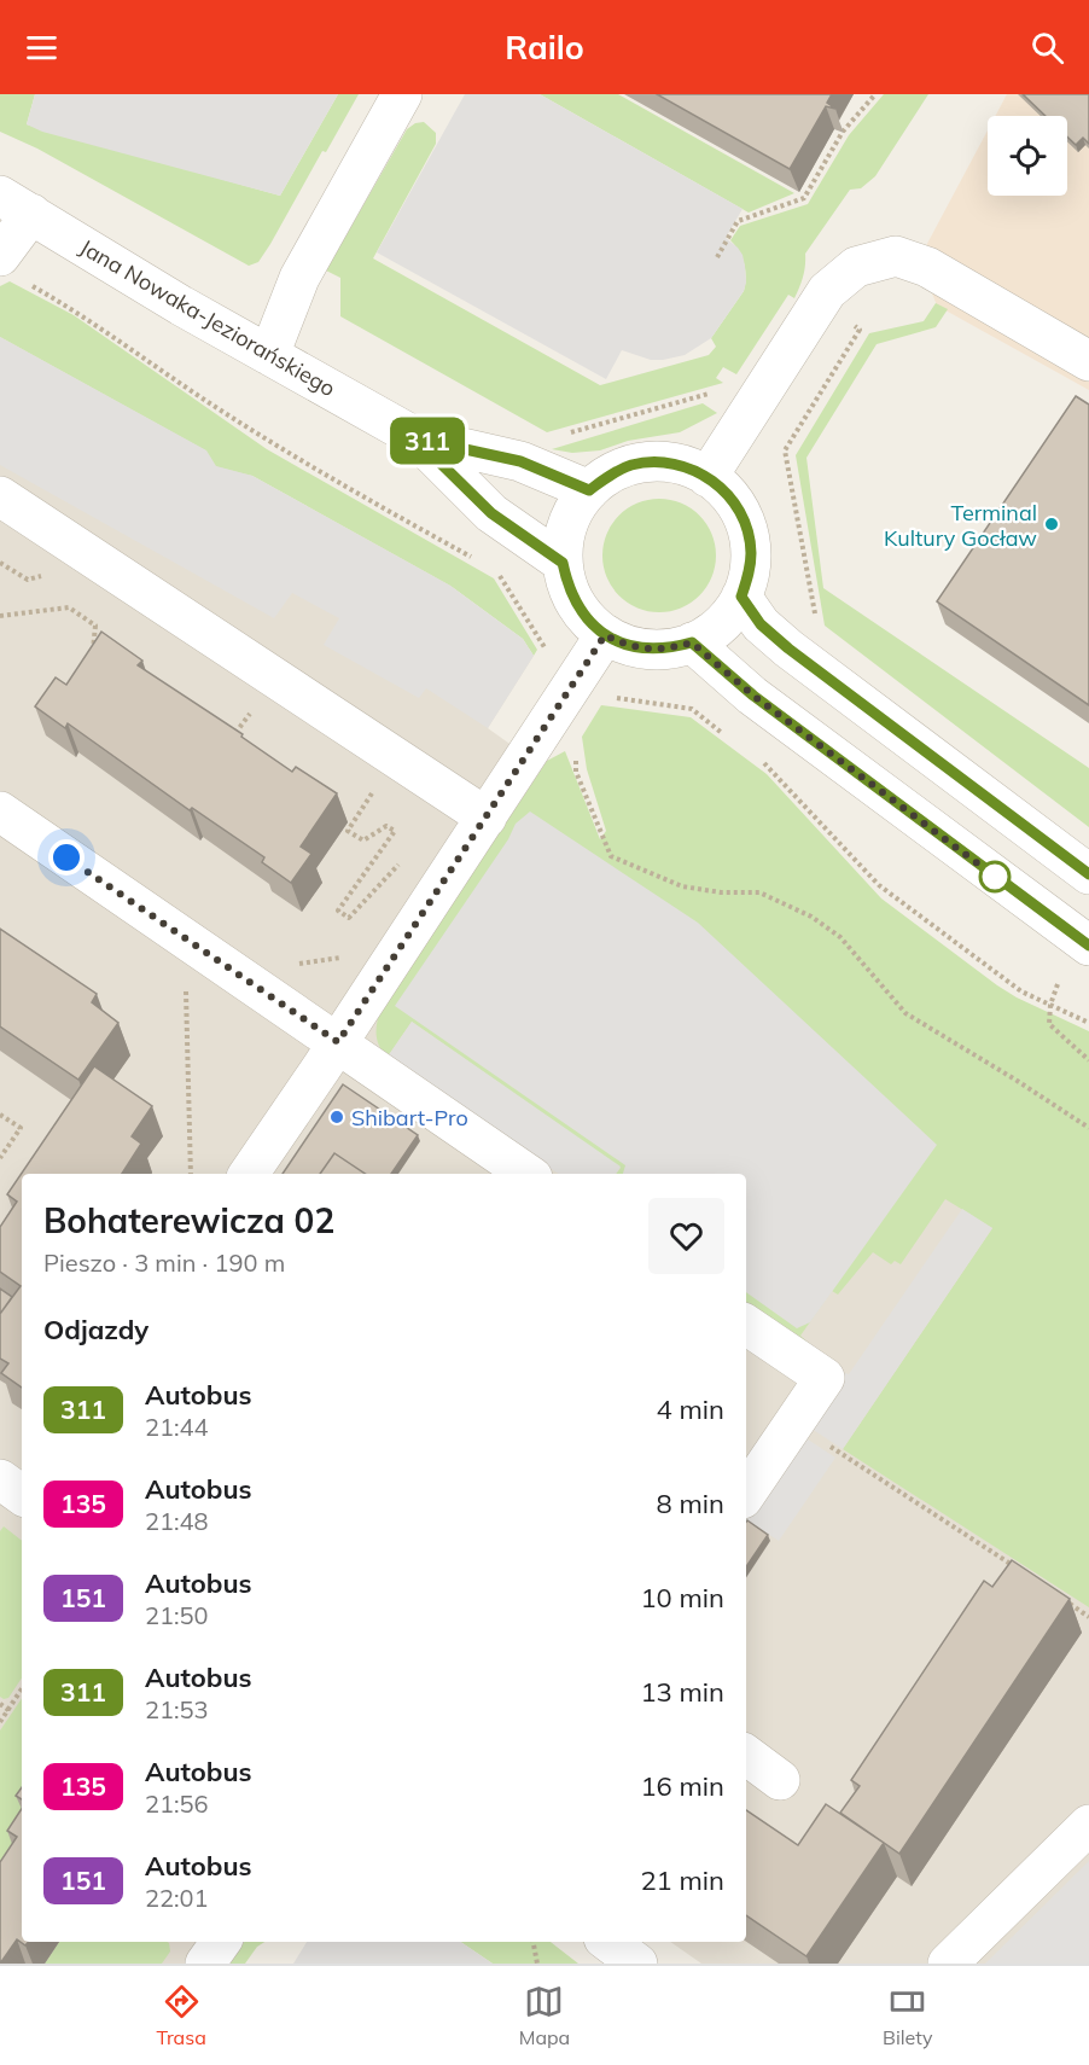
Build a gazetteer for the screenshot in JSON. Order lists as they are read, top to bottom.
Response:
{
  "streets": {
    "street": ["Jana Nowaka-Jeziorańskiego"]
  },
  "places": ["Terminal Kultury Gocław", "Shibart-Pro"],
  "lines": ["bus line 311"],
  "page": {
    "header": "Railo",
    "on_map": "311",
    "heading": [
      ["Bohaterewicza 02", "Pieszo · 3 min · 190 m"],
      "Odjazdy"
    ],
    "list": [
      {
        "mark": "311",
        "name": "Autobus",
        "note": "21:44",
        "value": "4 min"
      },
      {
        "mark": "135",
        "name": "Autobus",
        "note": "21:48",
        "value": "8 min"
      },
      {
        "mark": "151",
        "name": "Autobus",
        "note": "21:50",
        "value": "10 min"
      },
      {
        "mark": "311",
        "name": "Autobus",
        "note": "21:53",
        "value": "13 min"
      },
      {
        "mark": "135",
        "name": "Autobus",
        "note": "21:56",
        "value": "16 min"
      },
      {
        "mark": "151",
        "name": "Autobus",
        "note": "22:01",
        "value": "21 min"
      }
    ],
    "tabs": ["Trasa", "Mapa", "Bilety"]
  }
}
